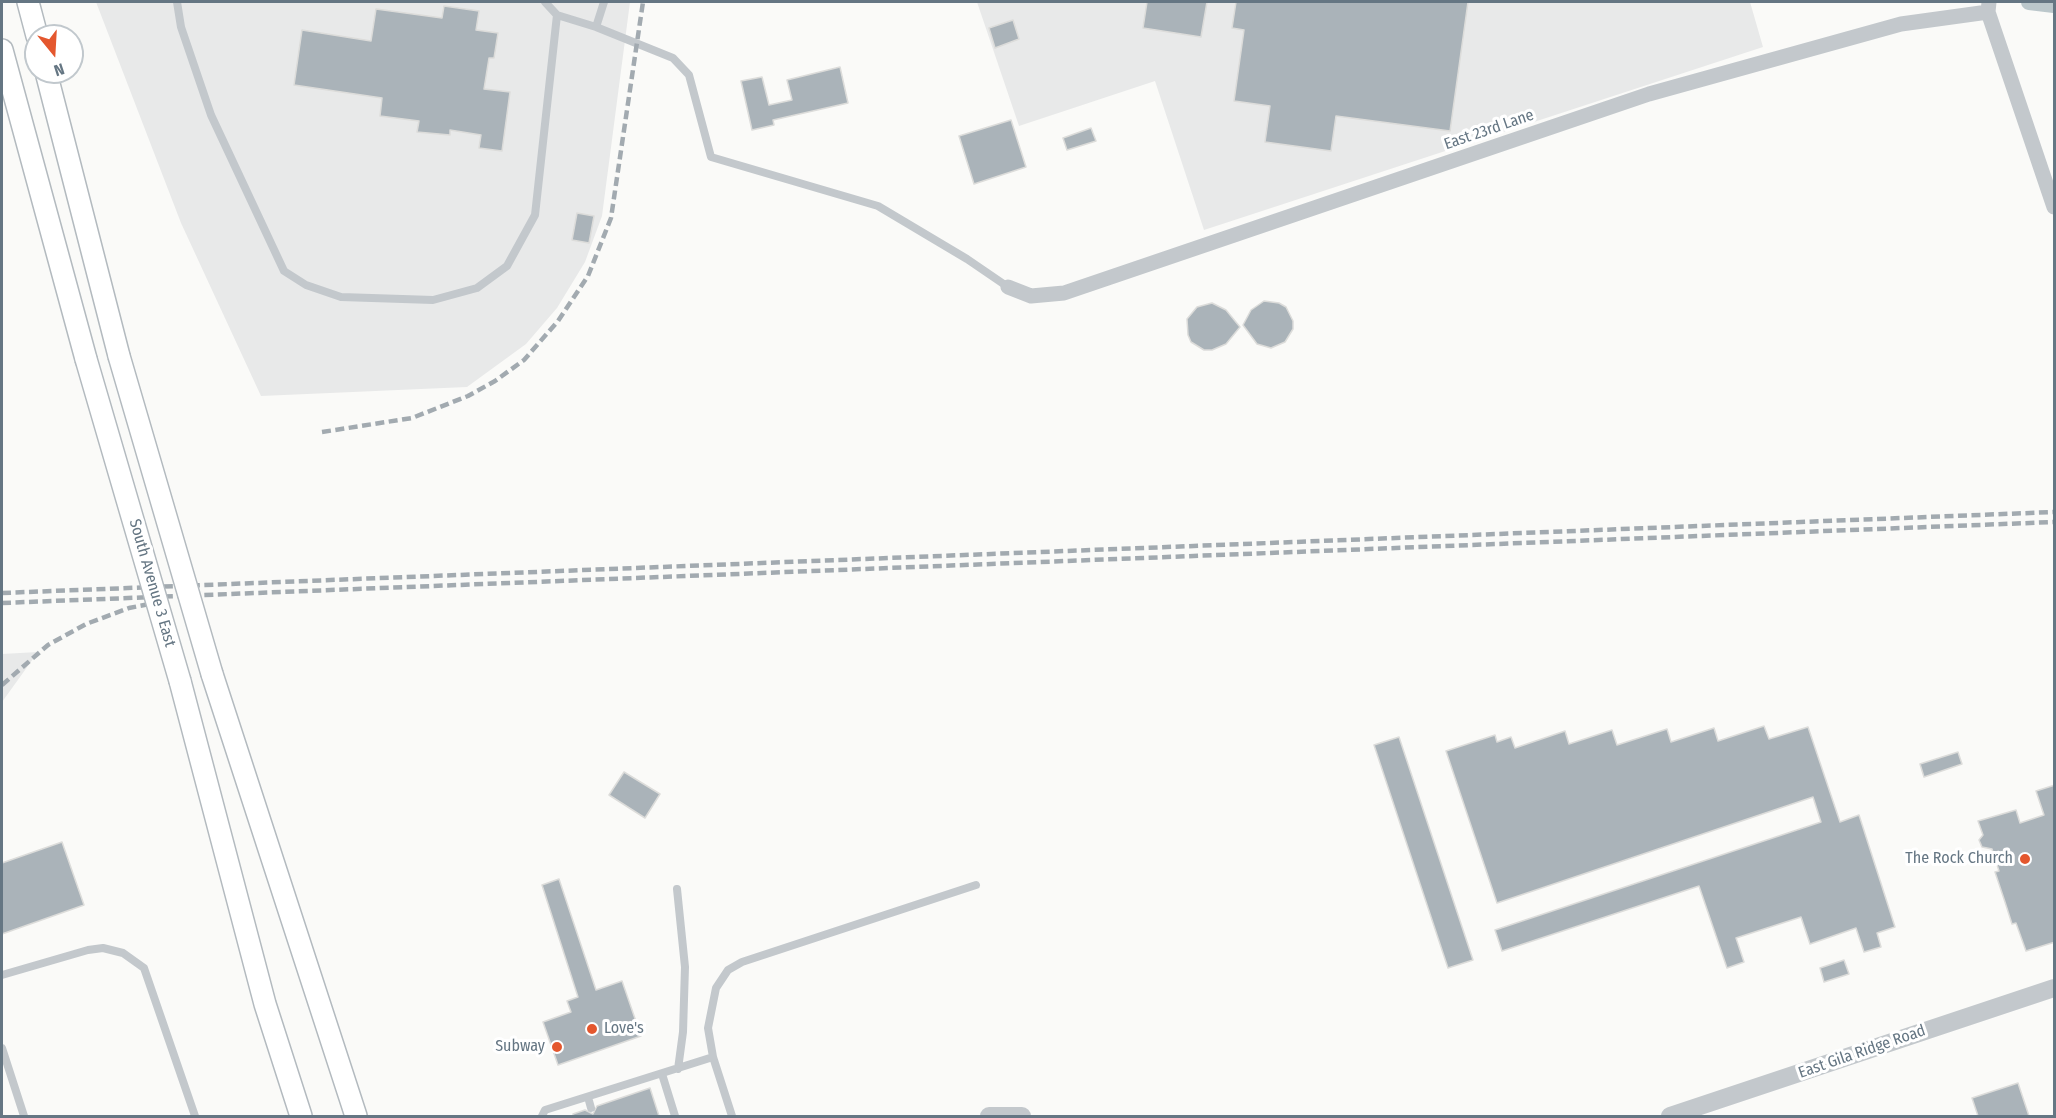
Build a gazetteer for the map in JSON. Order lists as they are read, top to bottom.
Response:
{
  "streets": {
    "main road": ["South Avenue 3 East"],
    "street": ["East 23rd Lane", "East Gila Ridge Road"]
  },
  "places": ["The Rock Church", "Love's", "Subway"],
  "north": "bottom"
}
